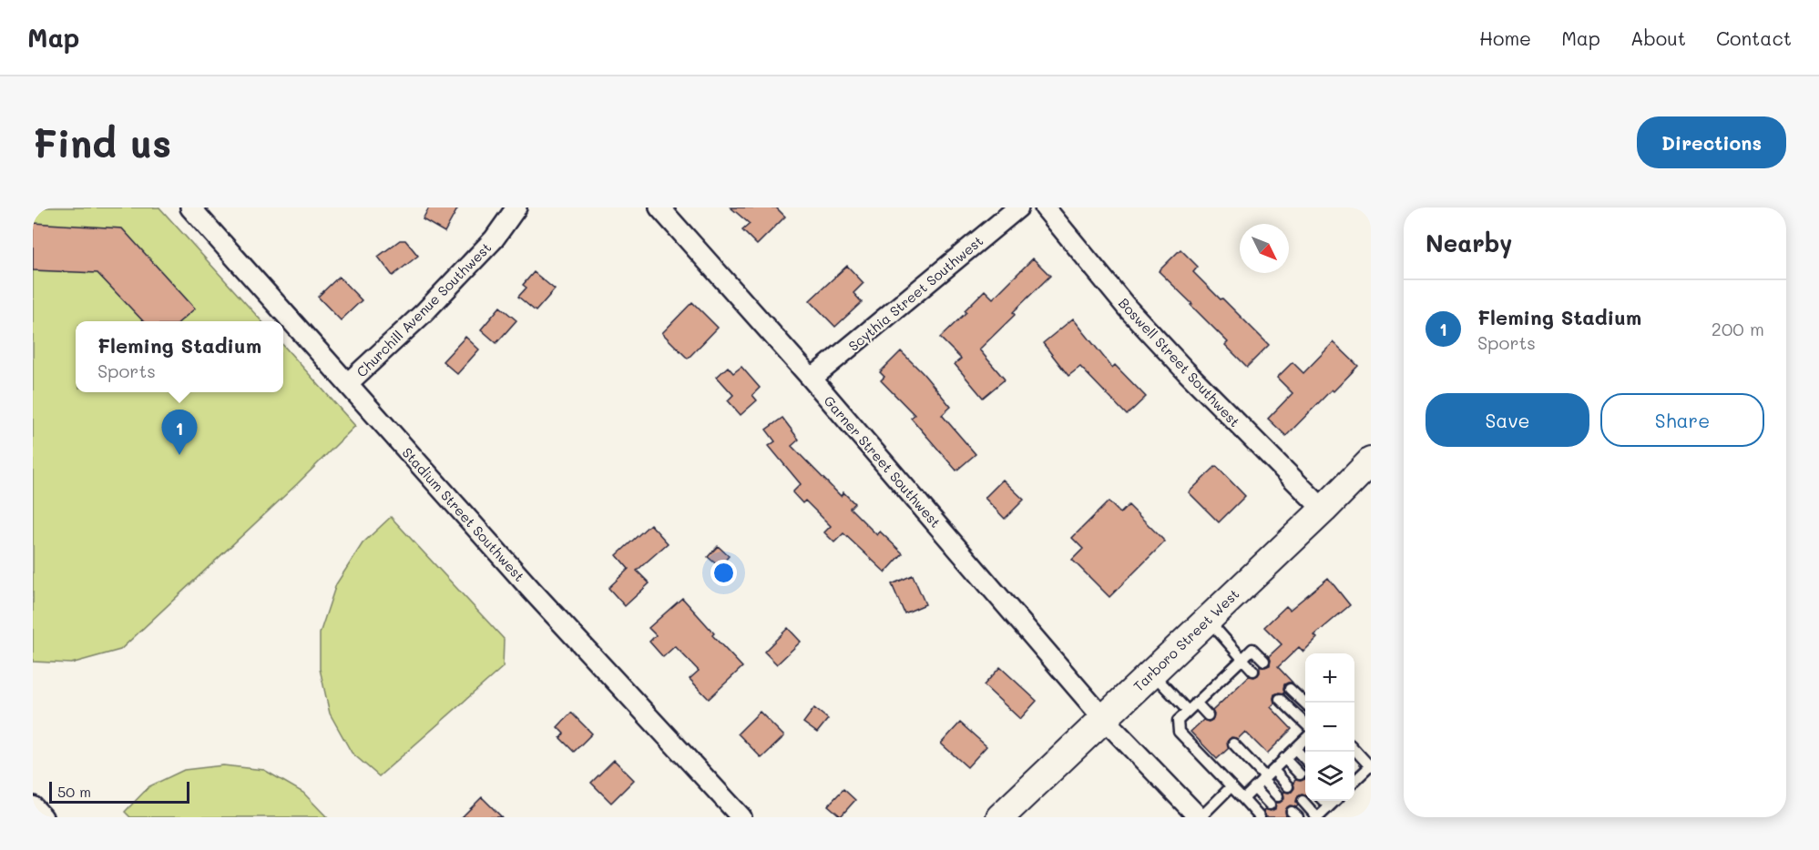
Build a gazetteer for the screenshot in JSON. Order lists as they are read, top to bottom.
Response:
{
  "streets": {
    "main road": ["Tarboro Street West"],
    "street": [
      "Scythia Street Southwest",
      "Churchill Avenue Southwest",
      "Boswell Street Southwest",
      "Garner Street Southwest",
      "Stadium Street Southwest"
    ]
  },
  "crossings": [
    ["Scythia Street Southwest", "Garner Street Southwest"],
    ["Churchill Avenue Southwest", "Stadium Street Southwest"],
    ["Boswell Street Southwest", "Tarboro Street West"],
    ["Garner Street Southwest", "Tarboro Street West"]
  ],
  "scale_bar": "50 m",
  "north": "bottom right",
  "page": {
    "header": "Map",
    "nav": [
      "Home",
      "Map",
      "About",
      "Contact"
    ],
    "buttons": [
      "Directions",
      ["Save", "Share"]
    ],
    "title": "Find us",
    "heading": "Nearby",
    "list": [
      {
        "mark": "1",
        "name": "Fleming Stadium",
        "note": "Sports",
        "value": "200 m"
      }
    ],
    "popup": ["Fleming Stadium", "Sports"],
    "pins": "1",
    "map_buttons": ["+", "−"],
    "scale": "50 m"
  }
}
